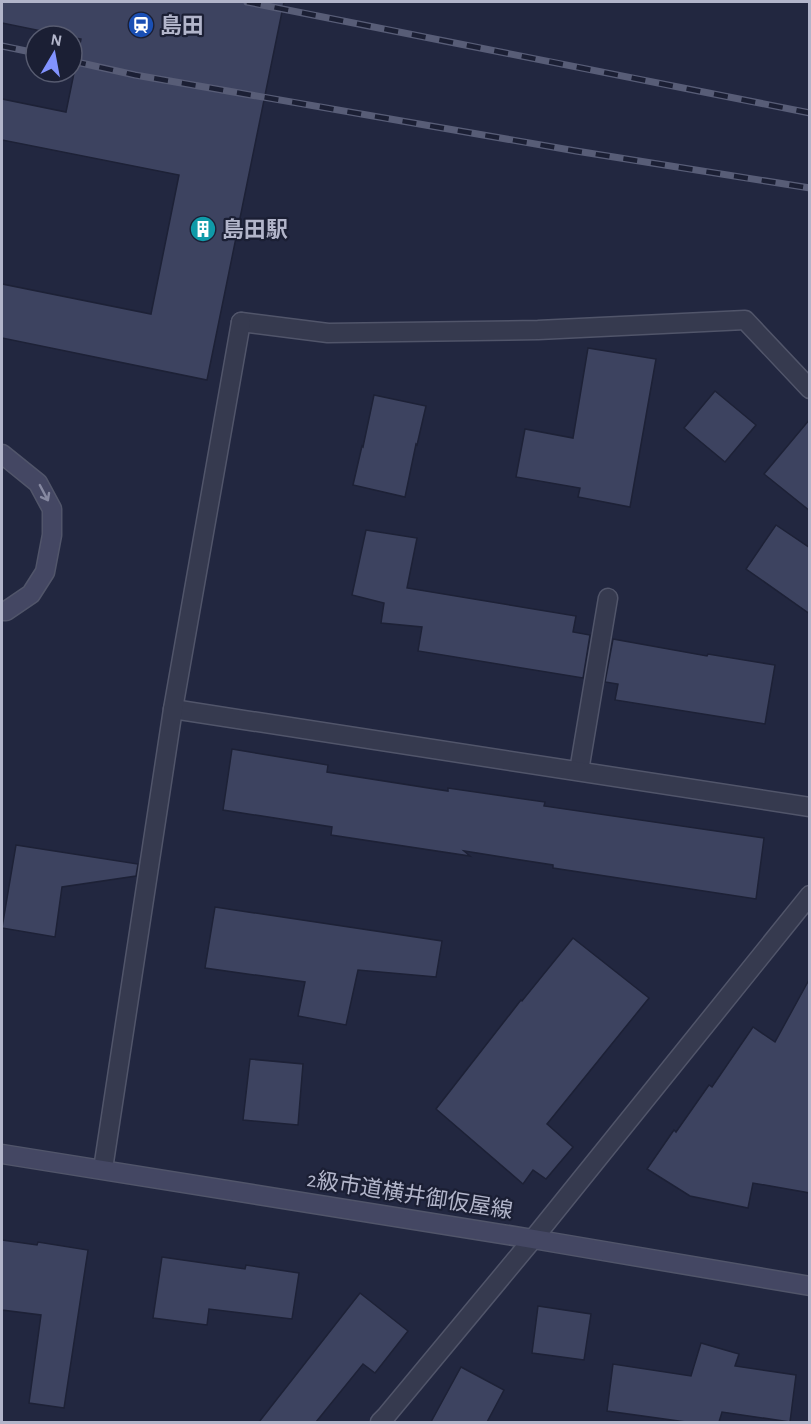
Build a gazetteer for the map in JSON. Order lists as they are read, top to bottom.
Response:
{
  "streets": {
    "street": ["2級市道横井御仮屋線"]
  },
  "places": {
    "station": ["島田"],
    "building": ["島田駅"]
  },
  "north": "top"
}
